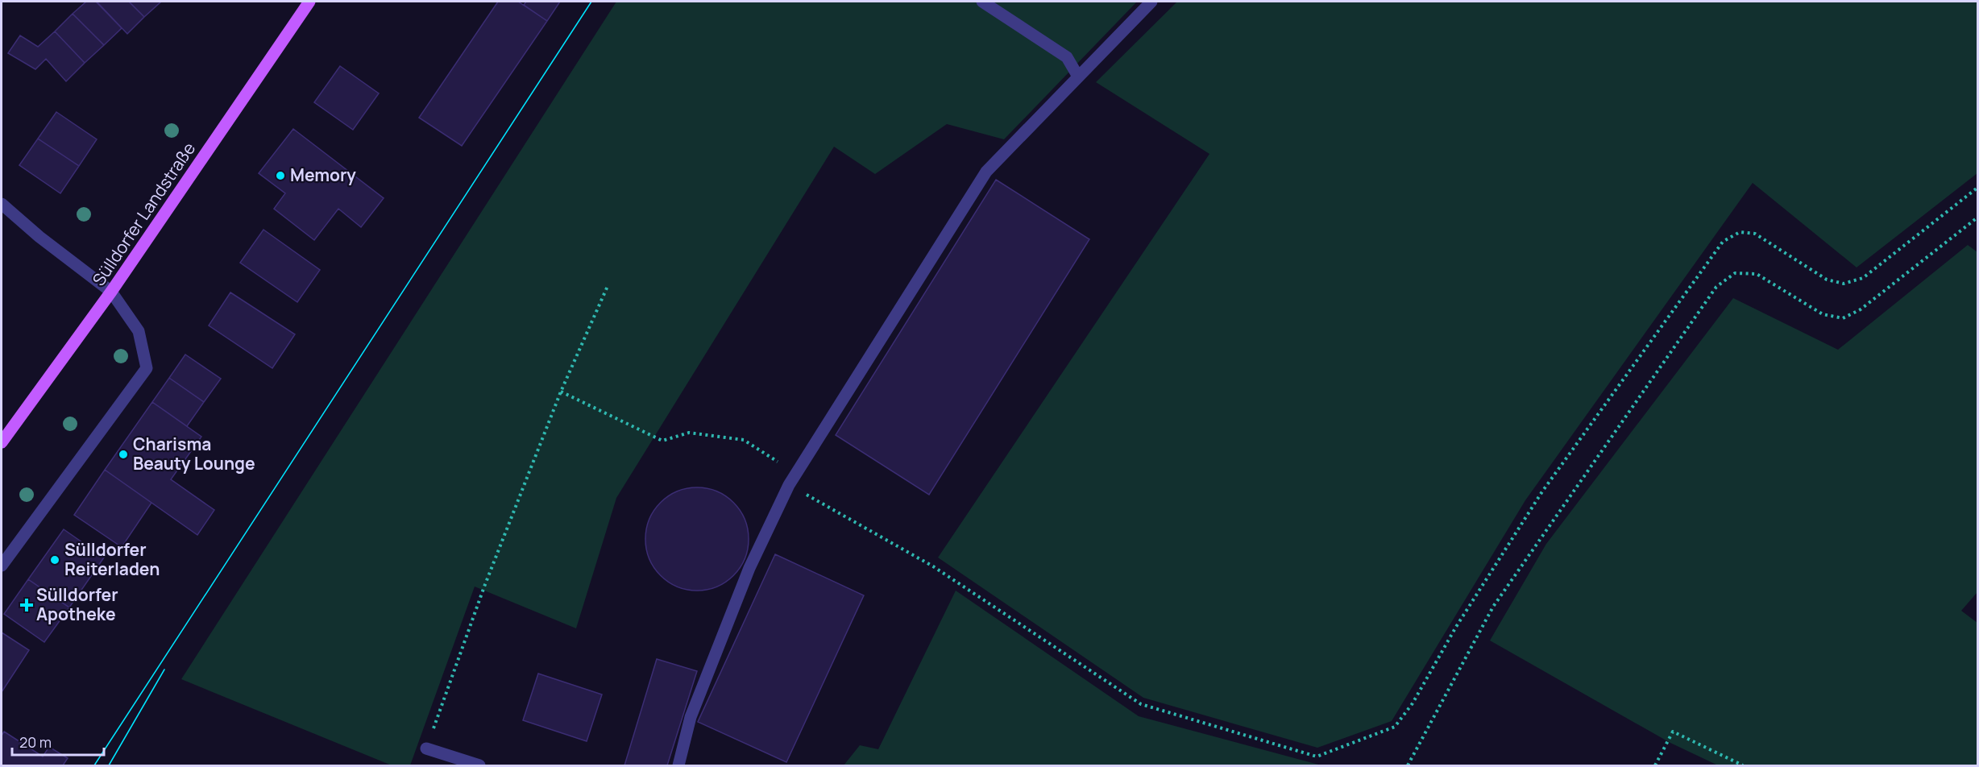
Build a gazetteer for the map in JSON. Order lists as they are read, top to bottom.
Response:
{
  "streets": {
    "main road": ["Sülldorfer Landstraße"]
  },
  "places": {
    "other": ["Memory", "Charisma Beauty Lounge", "Sülldorfer Reiterladen"],
    "health": ["Sülldorfer Apotheke"]
  },
  "scale_bar": "20 m"
}
